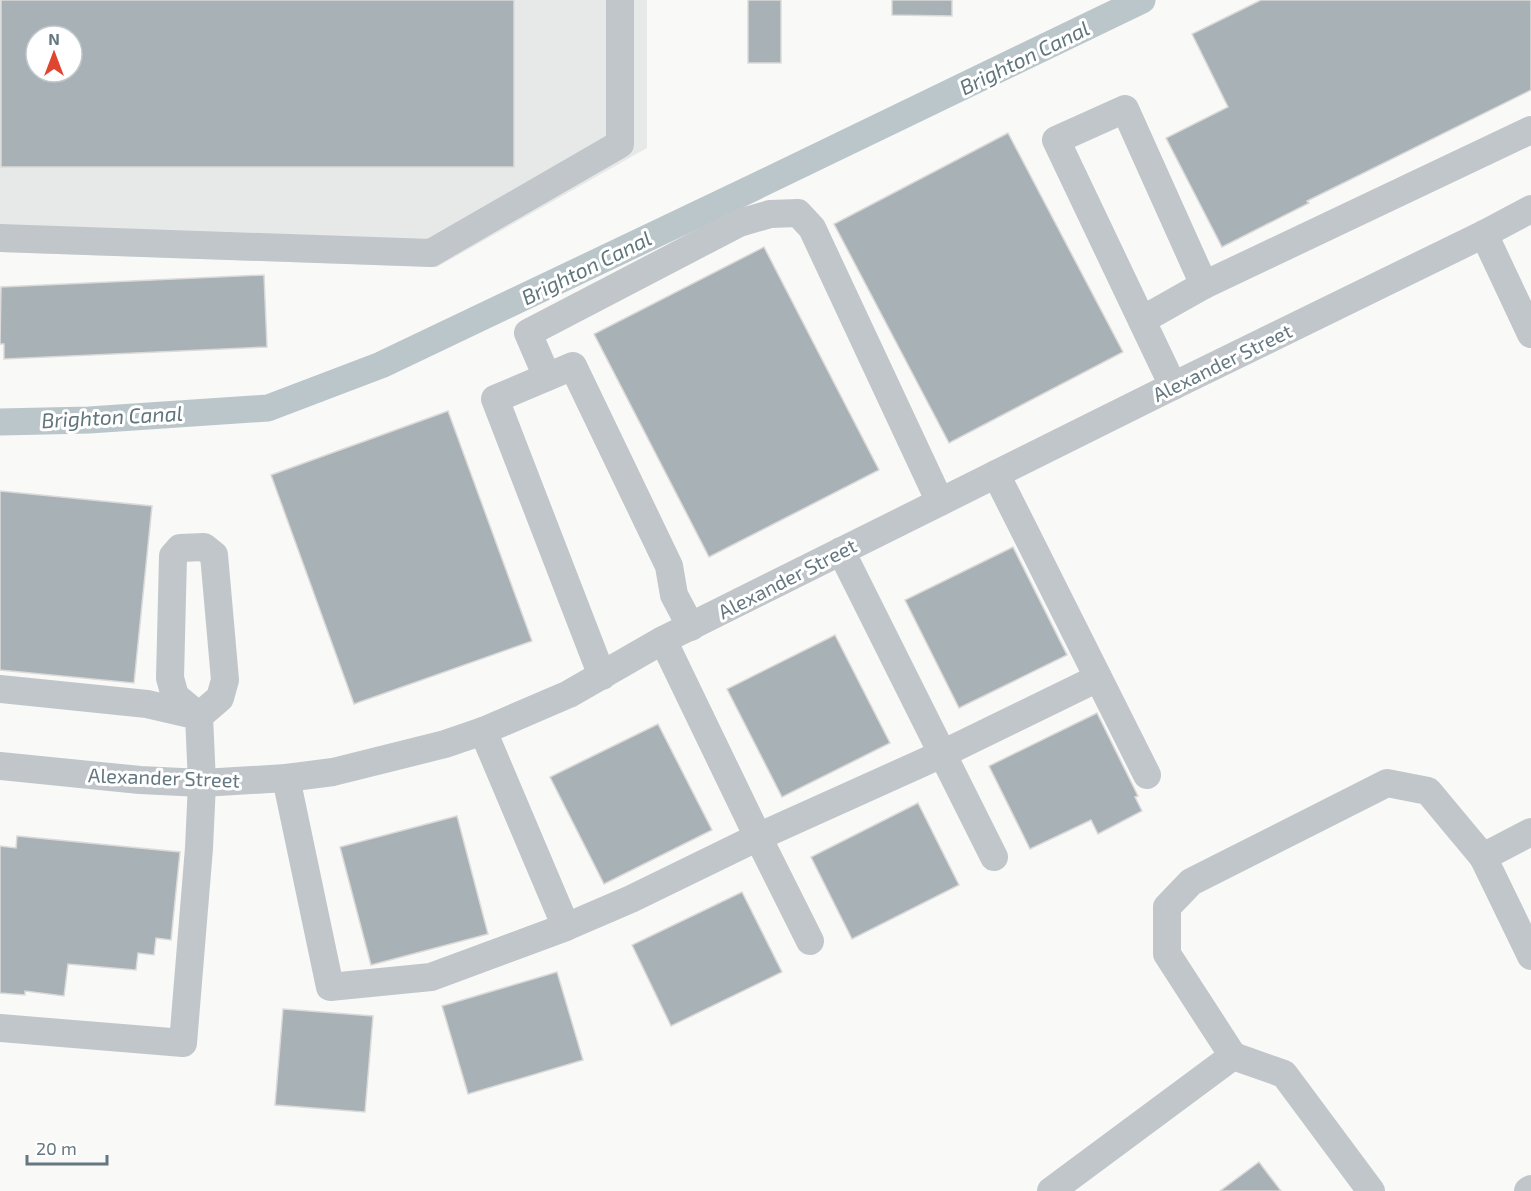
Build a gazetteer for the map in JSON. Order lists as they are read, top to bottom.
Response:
{
  "streets": {
    "street": ["Alexander Street"]
  },
  "water": ["Brighton Canal"],
  "scale_bar": "20 m",
  "north": "top"
}
